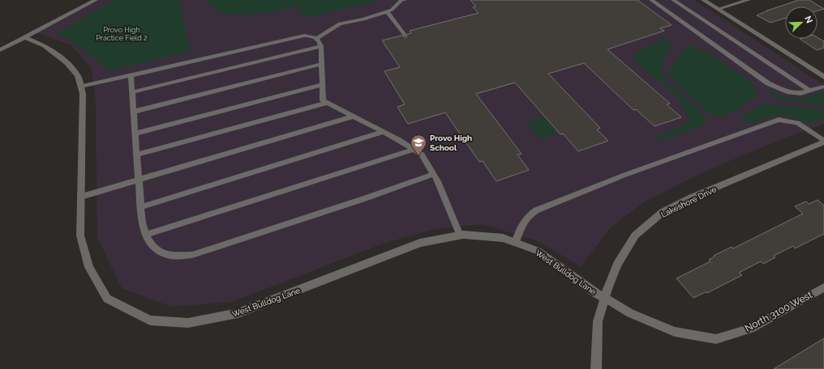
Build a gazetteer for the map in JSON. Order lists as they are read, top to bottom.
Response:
{
  "streets": {
    "street": ["Lakeshore Drive", "West Bulldog Lane", "North 3100 West"]
  },
  "crossings": [
    ["Lakeshore Drive", "West Bulldog Lane"],
    ["Lakeshore Drive", "North 3100 West"],
    ["West Bulldog Lane", "North 3100 West"]
  ],
  "parks": ["Provo High Practice Field 2"],
  "places": {
    "school or university": ["Provo High School"]
  },
  "north": "top right"
}
